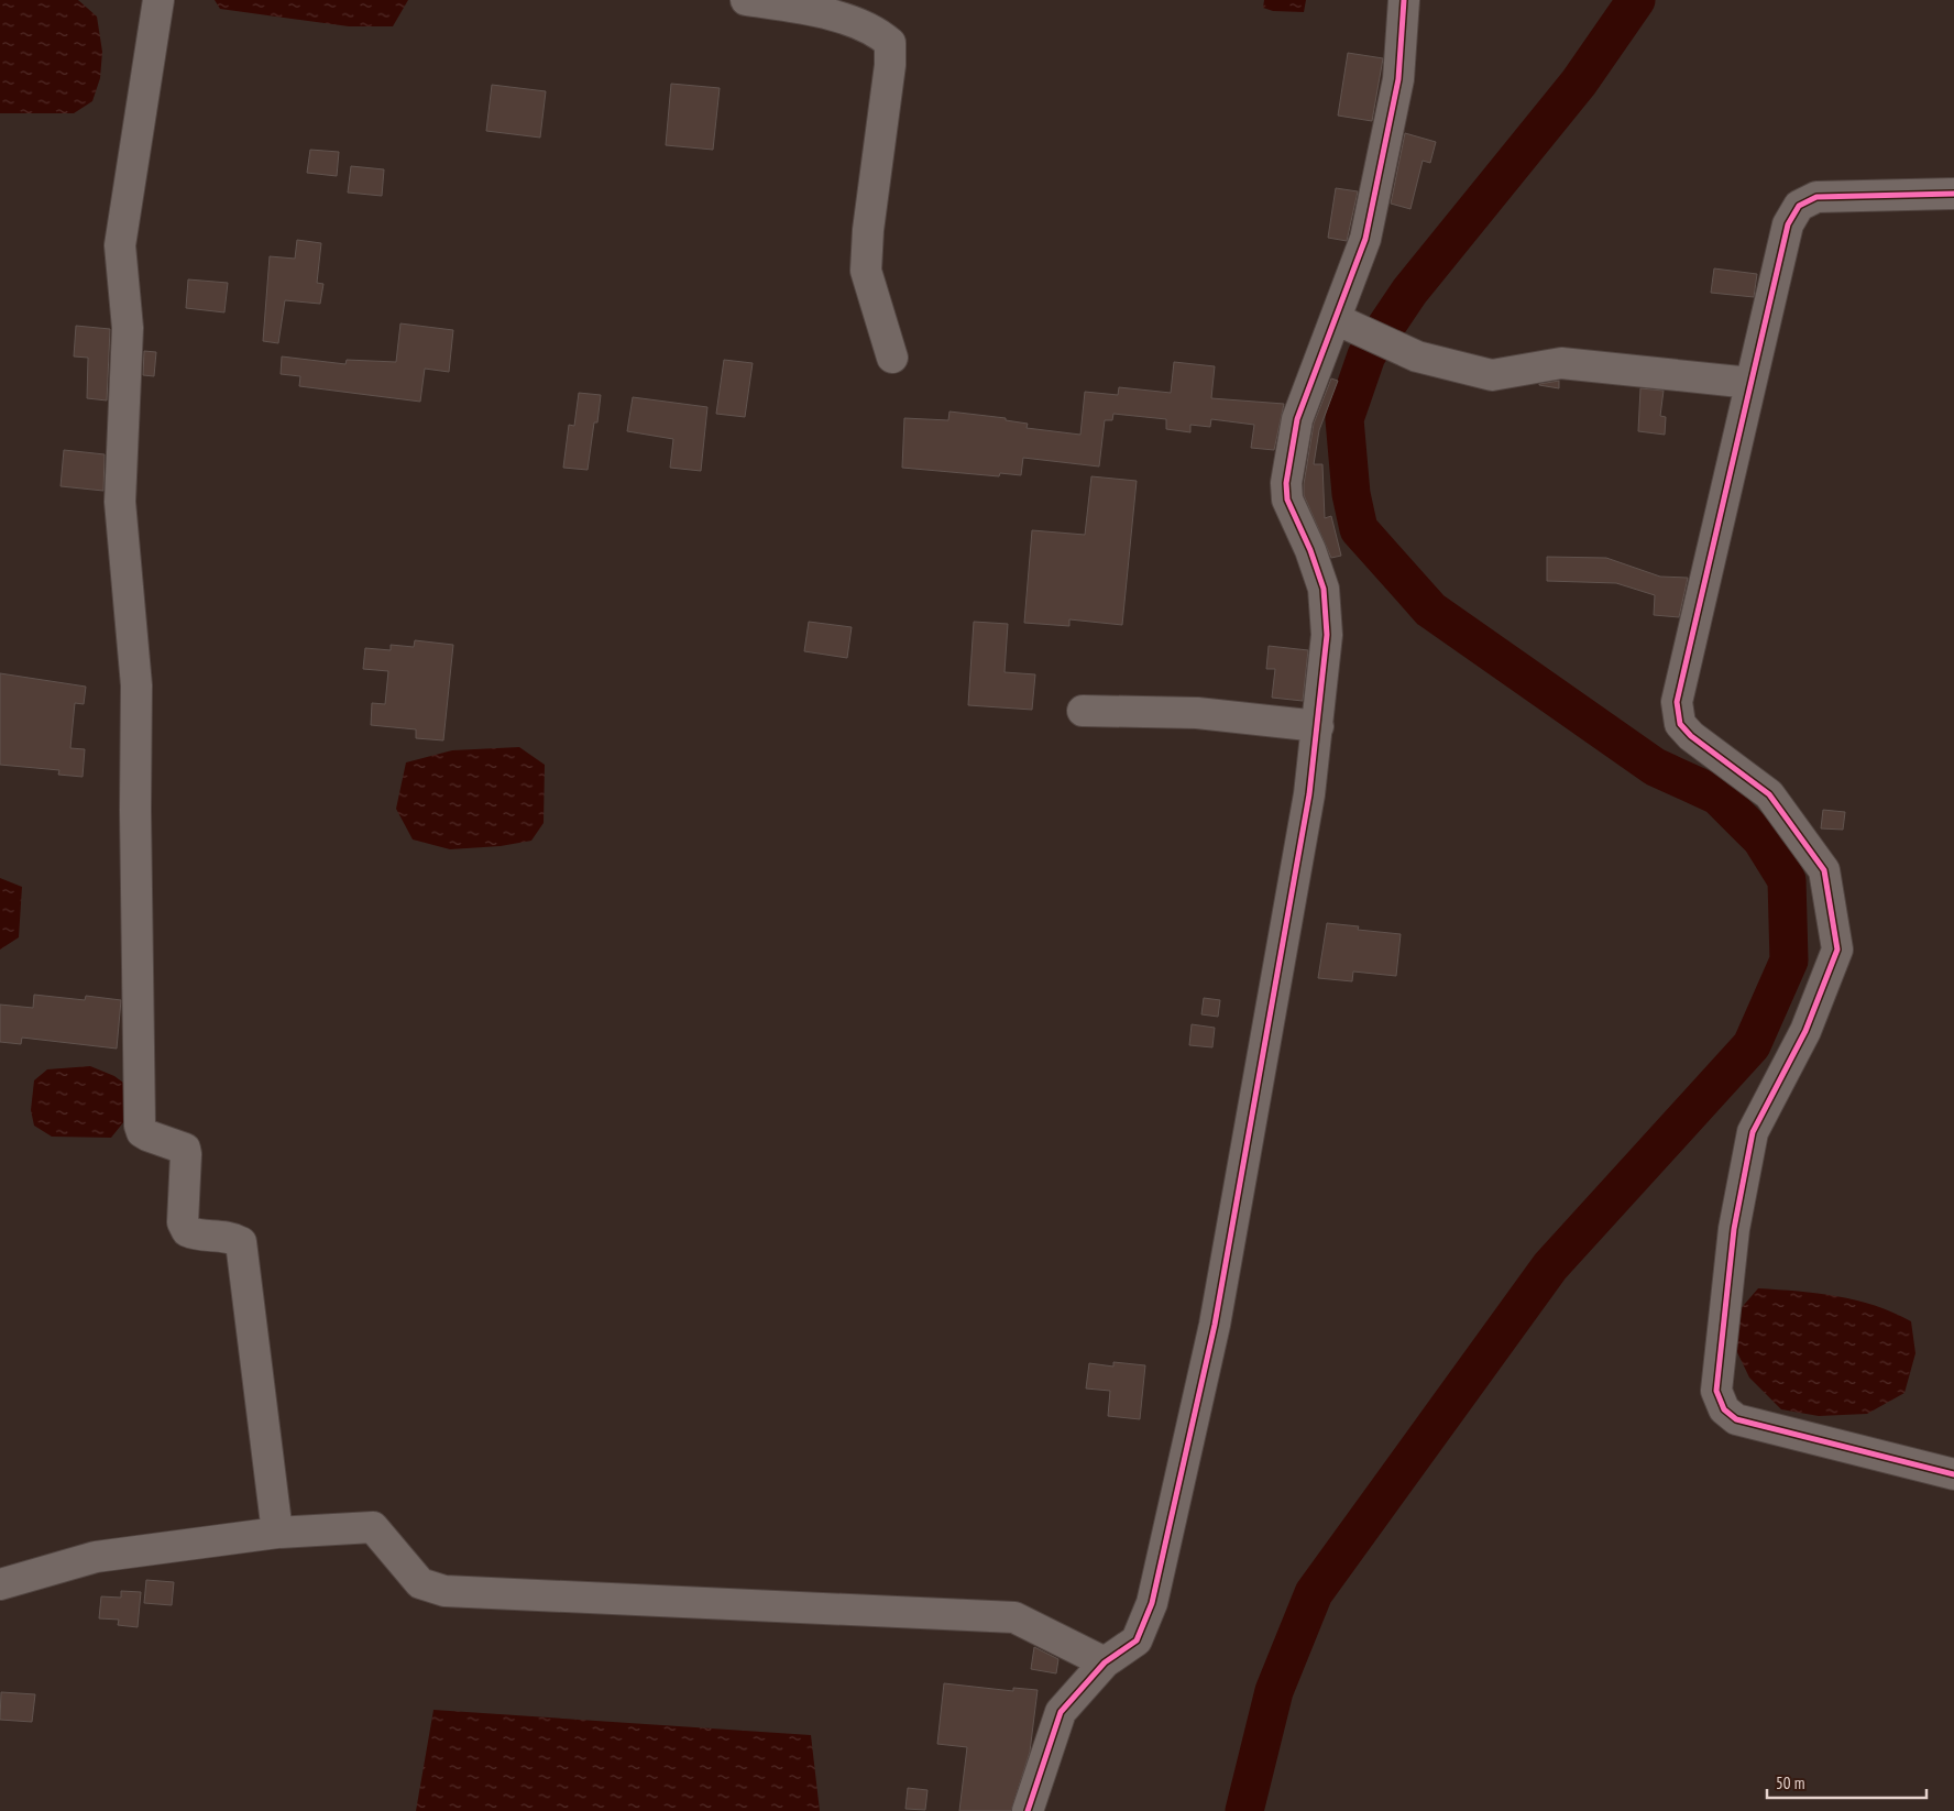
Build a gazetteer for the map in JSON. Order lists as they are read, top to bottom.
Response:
{
  "scale_bar": "50 m"
}
